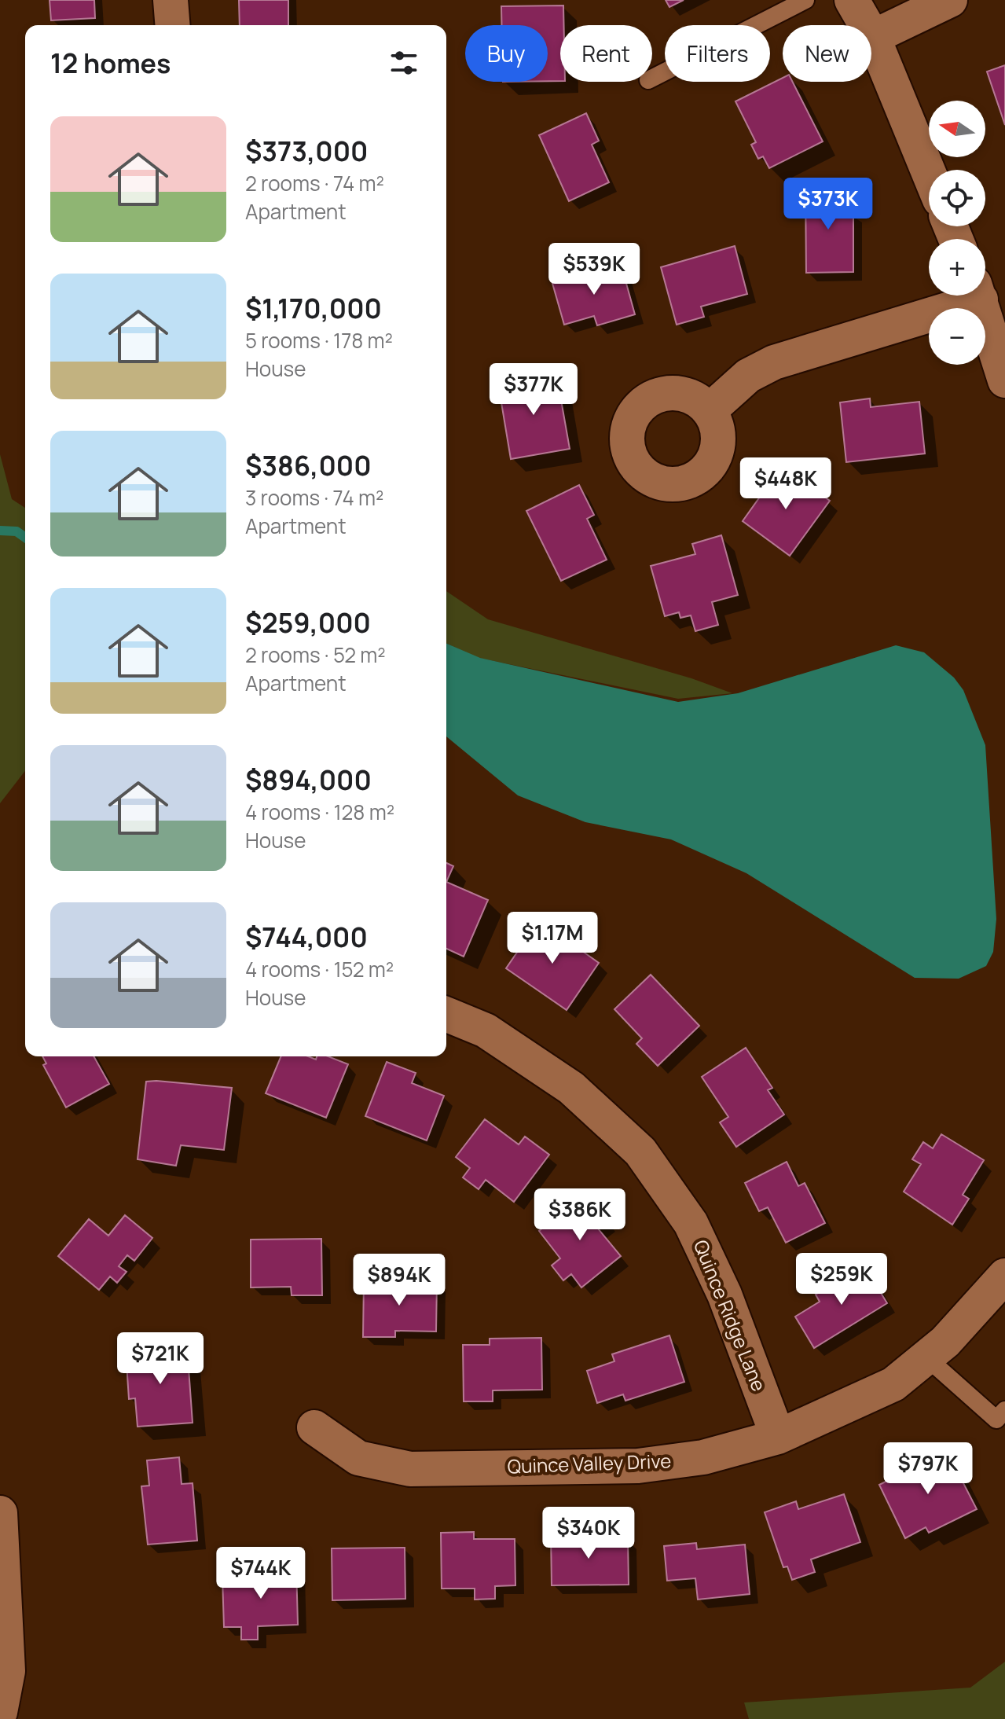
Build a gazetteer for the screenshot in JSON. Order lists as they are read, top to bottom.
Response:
{
  "streets": {
    "street": ["Quince Ridge Lane", "Quince Valley Drive"]
  },
  "crossings": [
    ["Quince Ridge Lane", "Quince Valley Drive"]
  ],
  "north": "left",
  "page": {
    "chip": [
      "Buy",
      "Rent",
      "Filters",
      "New"
    ],
    "heading": "12 homes",
    "map_buttons": ["+", "−"],
    "list": [
      {
        "name": "$373,000",
        "note": "2 rooms · 74 m² · Apartment"
      },
      {
        "name": "$1,170,000",
        "note": "5 rooms · 178 m² · House"
      },
      {
        "name": "$386,000",
        "note": "3 rooms · 74 m² · Apartment"
      },
      {
        "name": "$259,000",
        "note": "2 rooms · 52 m² · Apartment"
      },
      {
        "name": "$894,000",
        "note": "4 rooms · 128 m² · House"
      },
      {
        "name": "$744,000",
        "note": "4 rooms · 152 m² · House"
      }
    ],
    "price": [
      "$373K",
      "$539K",
      "$377K",
      "$448K",
      "$1.17M",
      "$386K",
      "$259K",
      "$894K",
      "$721K",
      "$797K",
      "$340K",
      "$744K"
    ]
  }
}
